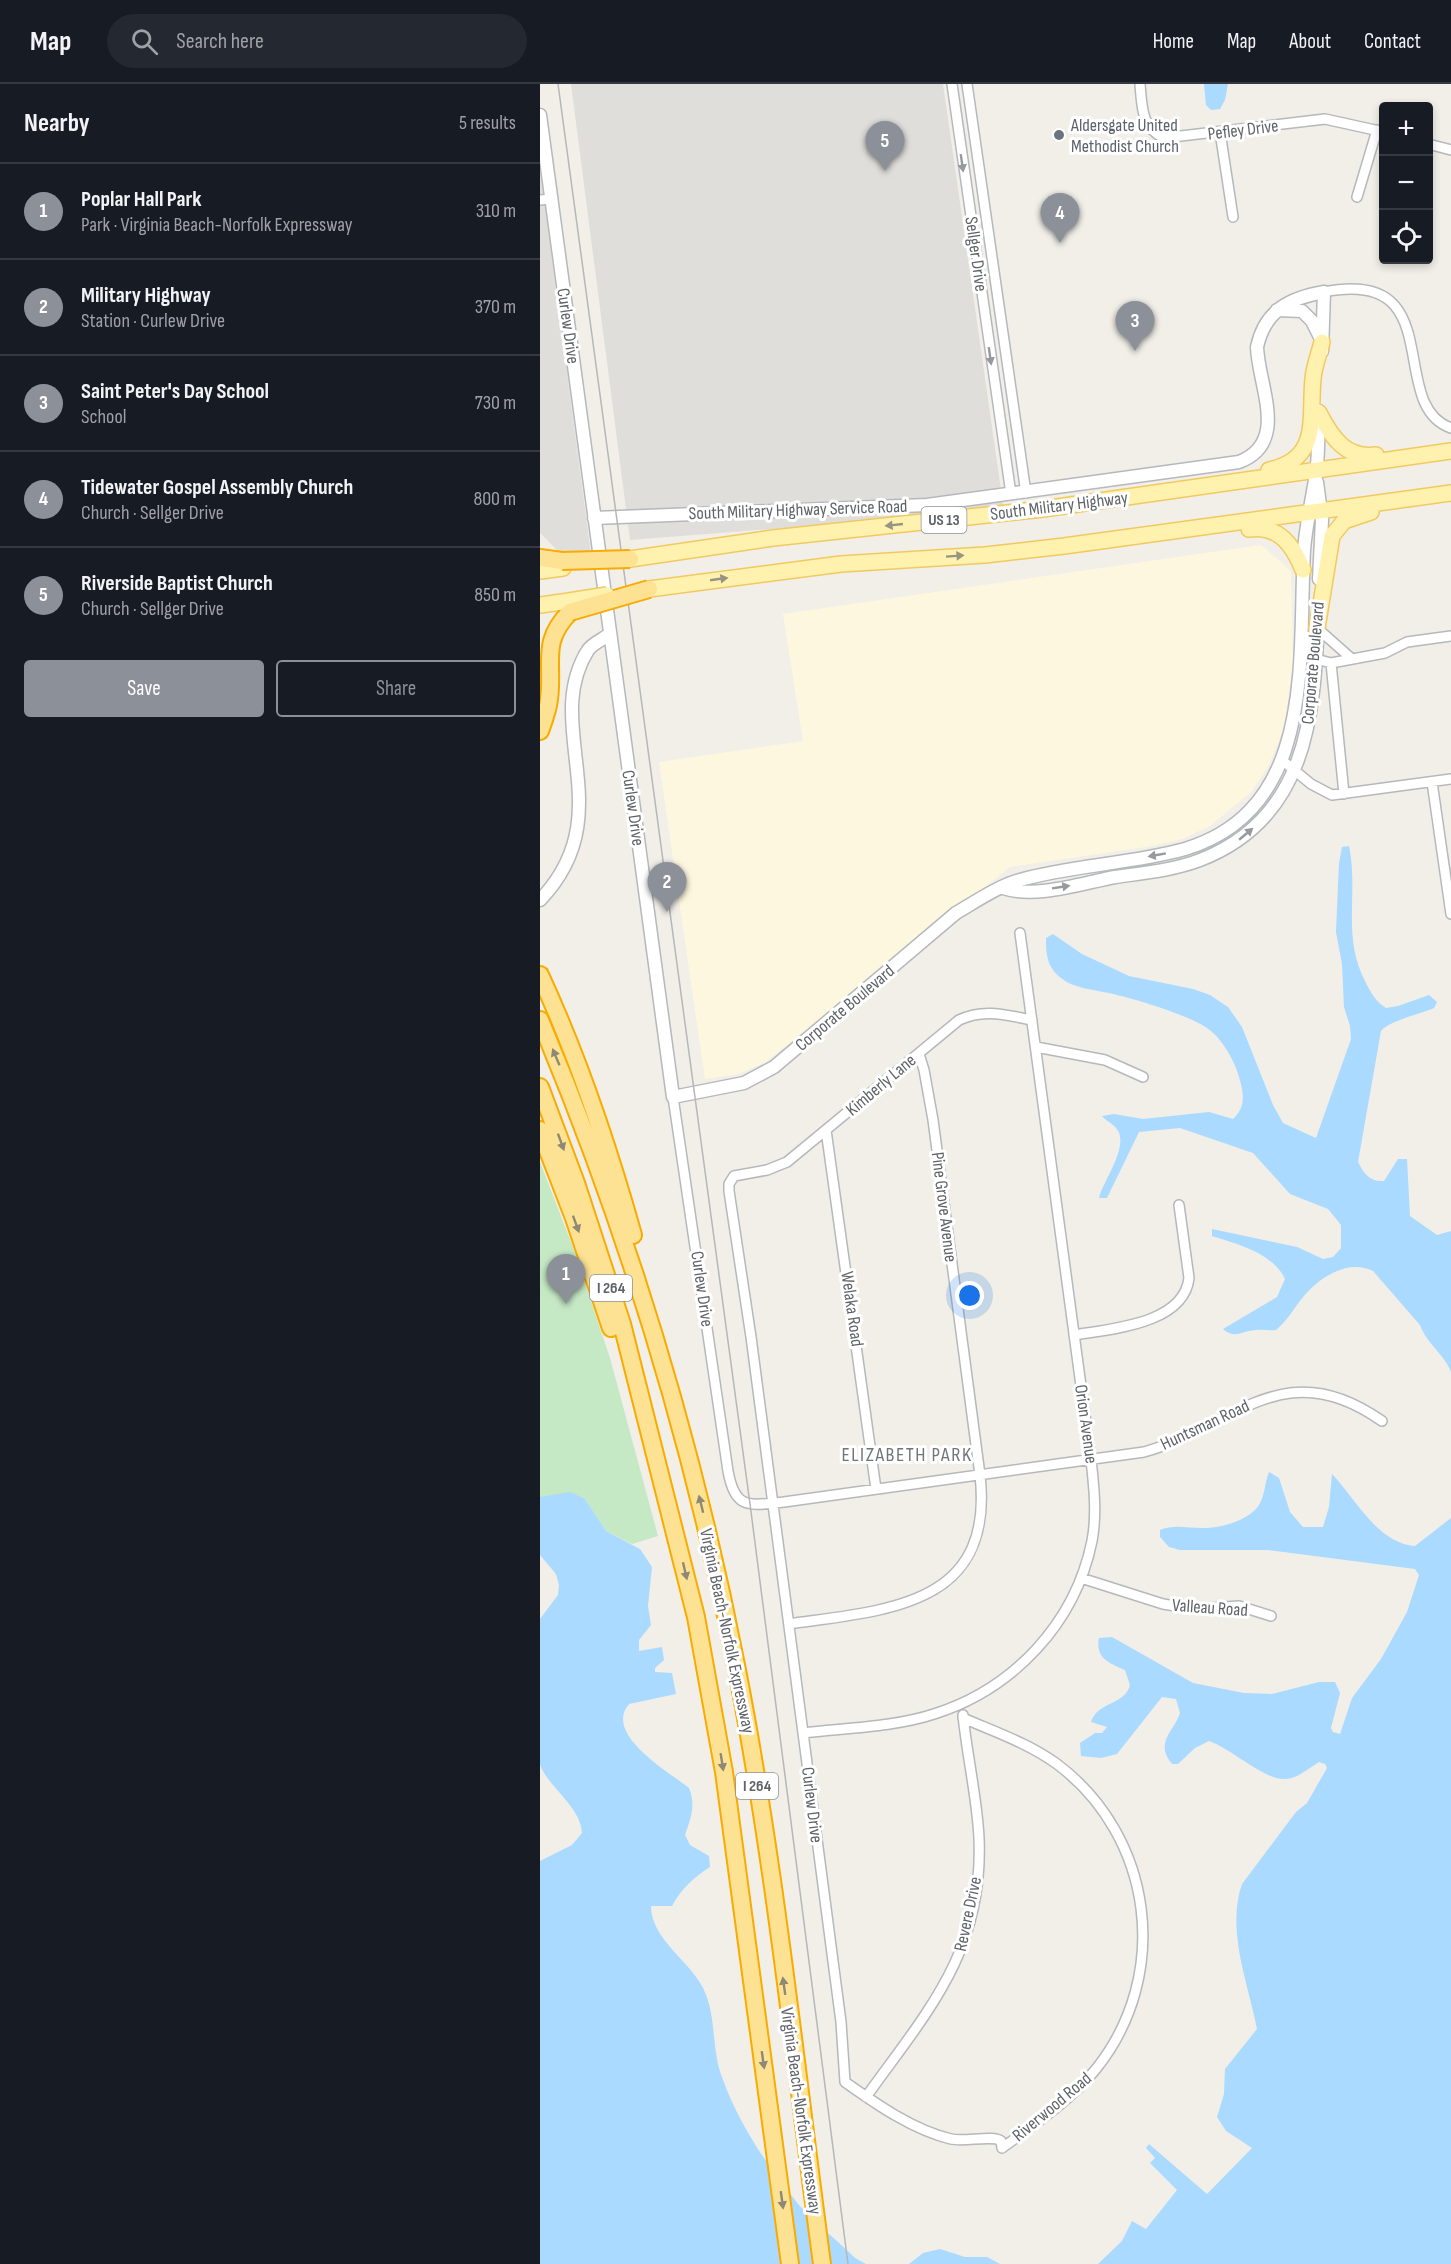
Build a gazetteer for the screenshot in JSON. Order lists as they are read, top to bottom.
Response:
{
  "streets": {
    "highway": ["I 264", "Virginia Beach-Norfolk Expressway"],
    "main road": ["South Military Highway", "US 13"],
    "street": [
      "Pefley Drive",
      "Sellger Drive",
      "Curlew Drive",
      "South Military Highway Service Road",
      "Corporate Boulevard",
      "Kimberly Lane",
      "Pine Grove Avenue",
      "Welaka Road",
      "Orion Avenue",
      "Huntsman Road",
      "Valleau Road",
      "Revere Drive",
      "Riverwood Road"
    ]
  },
  "crossings": [
    ["Sellger Drive", "South Military Highway Service Road"],
    ["Curlew Drive", "South Military Highway Service Road"],
    ["Curlew Drive", "Corporate Boulevard"],
    ["Curlew Drive", "Kimberly Lane"],
    ["Curlew Drive", "Pine Grove Avenue"],
    ["Curlew Drive", "Orion Avenue"],
    ["Curlew Drive", "Huntsman Road"],
    ["Curlew Drive", "Revere Drive"],
    ["Curlew Drive", "Riverwood Road"],
    ["South Military Highway", "Corporate Boulevard"],
    ["US 13", "Corporate Boulevard"],
    ["Kimberly Lane", "Pine Grove Avenue"],
    ["Kimberly Lane", "Welaka Road"],
    ["Kimberly Lane", "Orion Avenue"],
    ["Pine Grove Avenue", "Huntsman Road"],
    ["Welaka Road", "Huntsman Road"],
    ["Orion Avenue", "Huntsman Road"],
    ["Orion Avenue", "Valleau Road"],
    ["Orion Avenue", "Revere Drive"],
    ["Revere Drive", "Riverwood Road"]
  ],
  "districts": ["ELIZABETH PARK"],
  "places": ["Aldersgate United Methodist Church"],
  "page": {
    "header": "Map",
    "search": "Search here",
    "nav": [
      "Home",
      "Map",
      "About",
      "Contact"
    ],
    "heading": ["Nearby", "5 results"],
    "map_buttons": ["+", "−"],
    "pins": [
      "5",
      "4",
      "3",
      "2",
      "1"
    ],
    "list": [
      {
        "mark": "1",
        "name": "Poplar Hall Park",
        "note": "Park · Virginia Beach-Norfolk Expressway",
        "value": "310 m"
      },
      {
        "mark": "2",
        "name": "Military Highway",
        "note": "Station · Curlew Drive",
        "value": "370 m"
      },
      {
        "mark": "3",
        "name": "Saint Peter's Day School",
        "note": "School",
        "value": "730 m"
      },
      {
        "mark": "4",
        "name": "Tidewater Gospel Assembly Church",
        "note": "Church · Sellger Drive",
        "value": "800 m"
      },
      {
        "mark": "5",
        "name": "Riverside Baptist Church",
        "note": "Church · Sellger Drive",
        "value": "850 m"
      }
    ],
    "buttons": ["Save", "Share"]
  }
}
